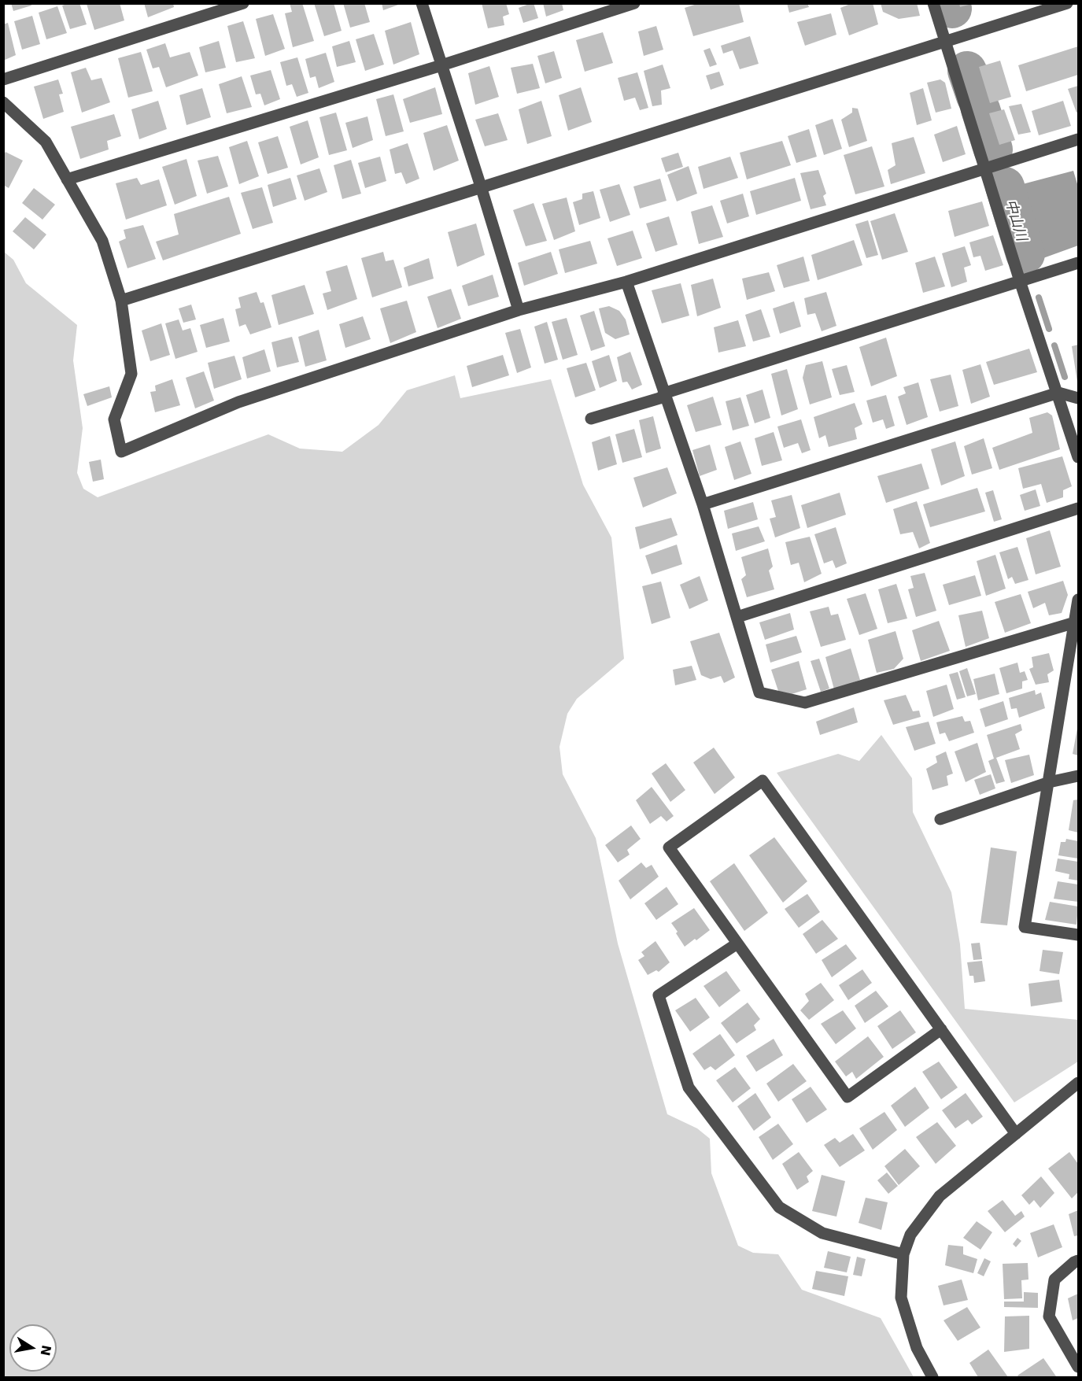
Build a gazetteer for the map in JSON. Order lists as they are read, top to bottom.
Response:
{
  "water": ["中山川"],
  "north": "right"
}
